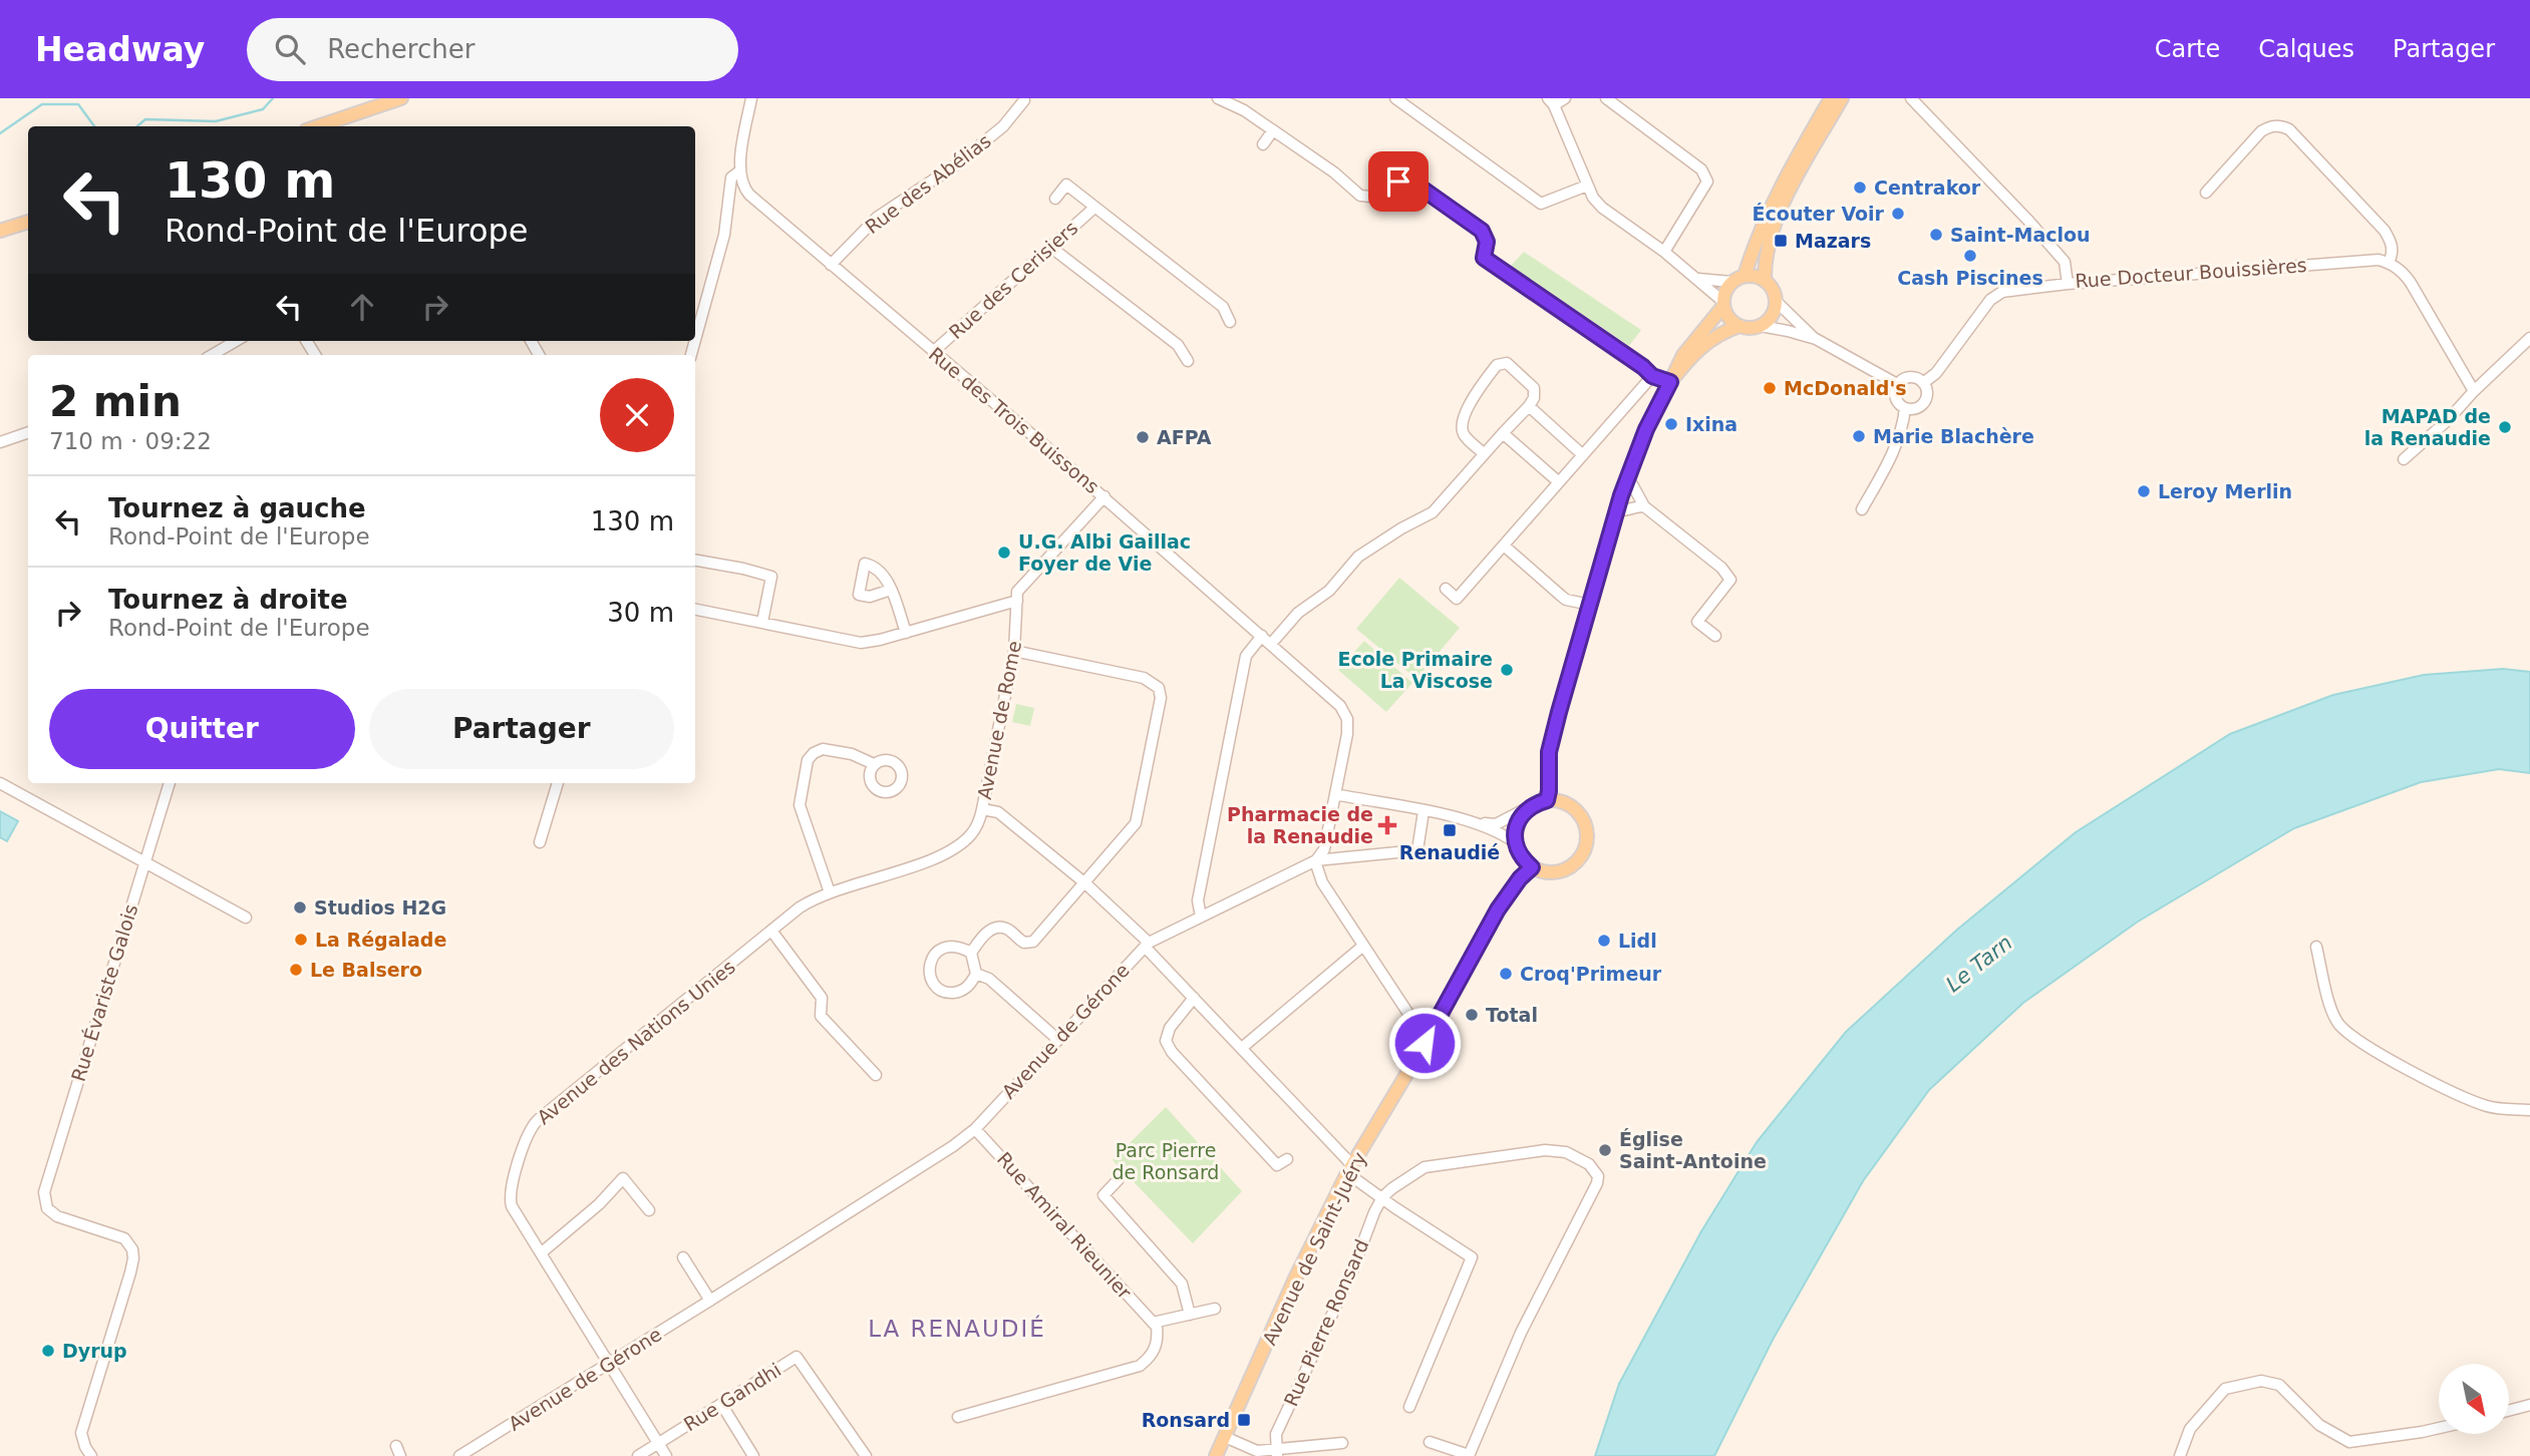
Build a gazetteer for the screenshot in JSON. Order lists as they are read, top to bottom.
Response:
{
  "streets": {
    "main road": ["Avenue de Saint-Juéry"],
    "street": [
      "Rue des Abélias",
      "Rue Docteur Bouissières",
      "Rue des Cerisiers",
      "Rue des Trois Buissons",
      "Avenue de Rome",
      "Rue Évariste Galois",
      "Avenue de Gérone",
      "Avenue des Nations Unies",
      "Rue Amiral Rieunier",
      "Rue Pierre Ronsard",
      "Rue Gandhi"
    ]
  },
  "crossings": [
    ["Rue des Abélias", "Rue des Trois Buissons"],
    ["Rue des Cerisiers", "Rue des Trois Buissons"],
    ["Rue des Trois Buissons", "Avenue de Rome"],
    ["Avenue de Rome", "Avenue des Nations Unies"],
    ["Avenue de Gérone", "Avenue des Nations Unies"],
    ["Avenue de Gérone", "Rue Amiral Rieunier"],
    ["Avenue des Nations Unies", "Rue Gandhi"]
  ],
  "districts": ["LA RENAUDIÉ"],
  "water": ["Le Tarn"],
  "parks": ["Parc Pierre de Ronsard"],
  "places": {
    "other": [
      "Centrakor",
      "Écouter Voir",
      "Saint-Maclou",
      "Cash Piscines",
      "McDonald's",
      "Ixina",
      "MAPAD de la Renaudie",
      "Marie Blachère",
      "AFPA",
      "Leroy Merlin",
      "U.G. Albi Gaillac Foyer de Vie",
      "Ecole Primaire La Viscose",
      "Studios H2G",
      "La Régalade",
      "Lidl",
      "Le Balsero",
      "Croq'Primeur",
      "Total",
      "Église Saint-Antoine",
      "Dyrup"
    ],
    "transit": ["Mazars", "Renaudié", "Ronsard"],
    "health": ["Pharmacie de la Renaudie"]
  },
  "north": "bottom right",
  "page": {
    "header": "Headway",
    "search": "Rechercher",
    "nav": ["Carte", "Calques", "Partager"],
    "turn": ["130 m", "Rond-Point de l'Europe"],
    "heading": ["2 min", "710 m · 09:22"],
    "list": [
      {
        "name": "Tournez à gauche",
        "note": "Rond-Point de l'Europe",
        "value": "130 m"
      },
      {
        "name": "Tournez à droite",
        "note": "Rond-Point de l'Europe",
        "value": "30 m"
      }
    ],
    "buttons": ["Quitter", "Partager"]
  }
}
